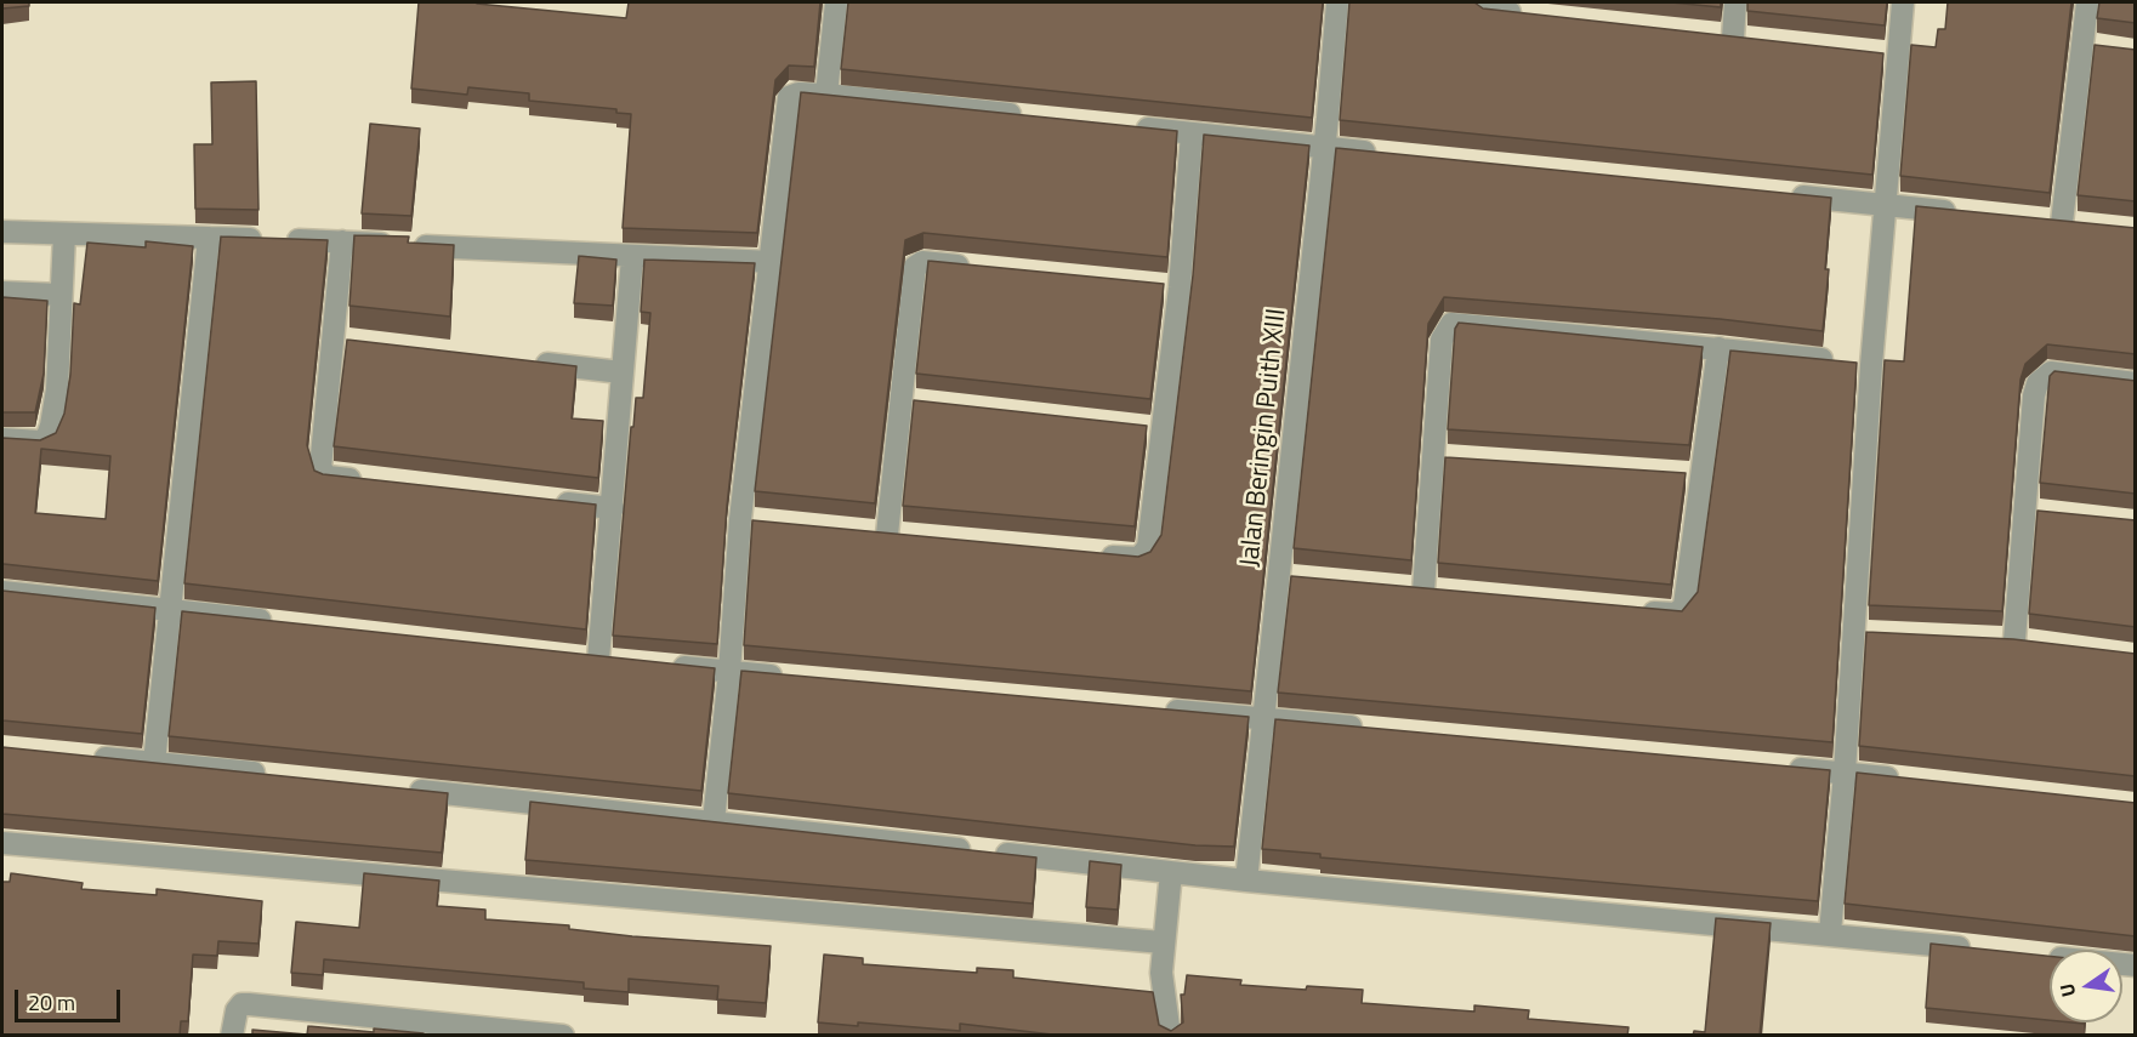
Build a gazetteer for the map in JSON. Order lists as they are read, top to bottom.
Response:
{
  "streets": {
    "street": ["Jalan Beringin Puith XIII"]
  },
  "scale_bar": "20 m",
  "north": "left"
}
